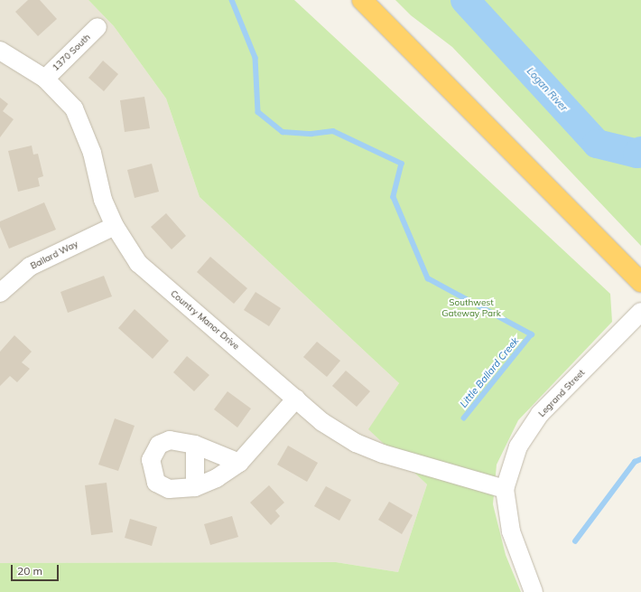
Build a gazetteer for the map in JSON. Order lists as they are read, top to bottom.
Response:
{
  "streets": {
    "street": [
      "1370 South",
      "Ballard Way",
      "Country Manor Drive",
      "Legrand Street"
    ]
  },
  "crossings": [
    ["1370 South", "Country Manor Drive"],
    ["Ballard Way", "Country Manor Drive"],
    ["Country Manor Drive", "Legrand Street"]
  ],
  "water": ["Logan River", "Little Ballard Creek"],
  "parks": ["Southwest Gateway Park"],
  "scale_bar": "20 m"
}
